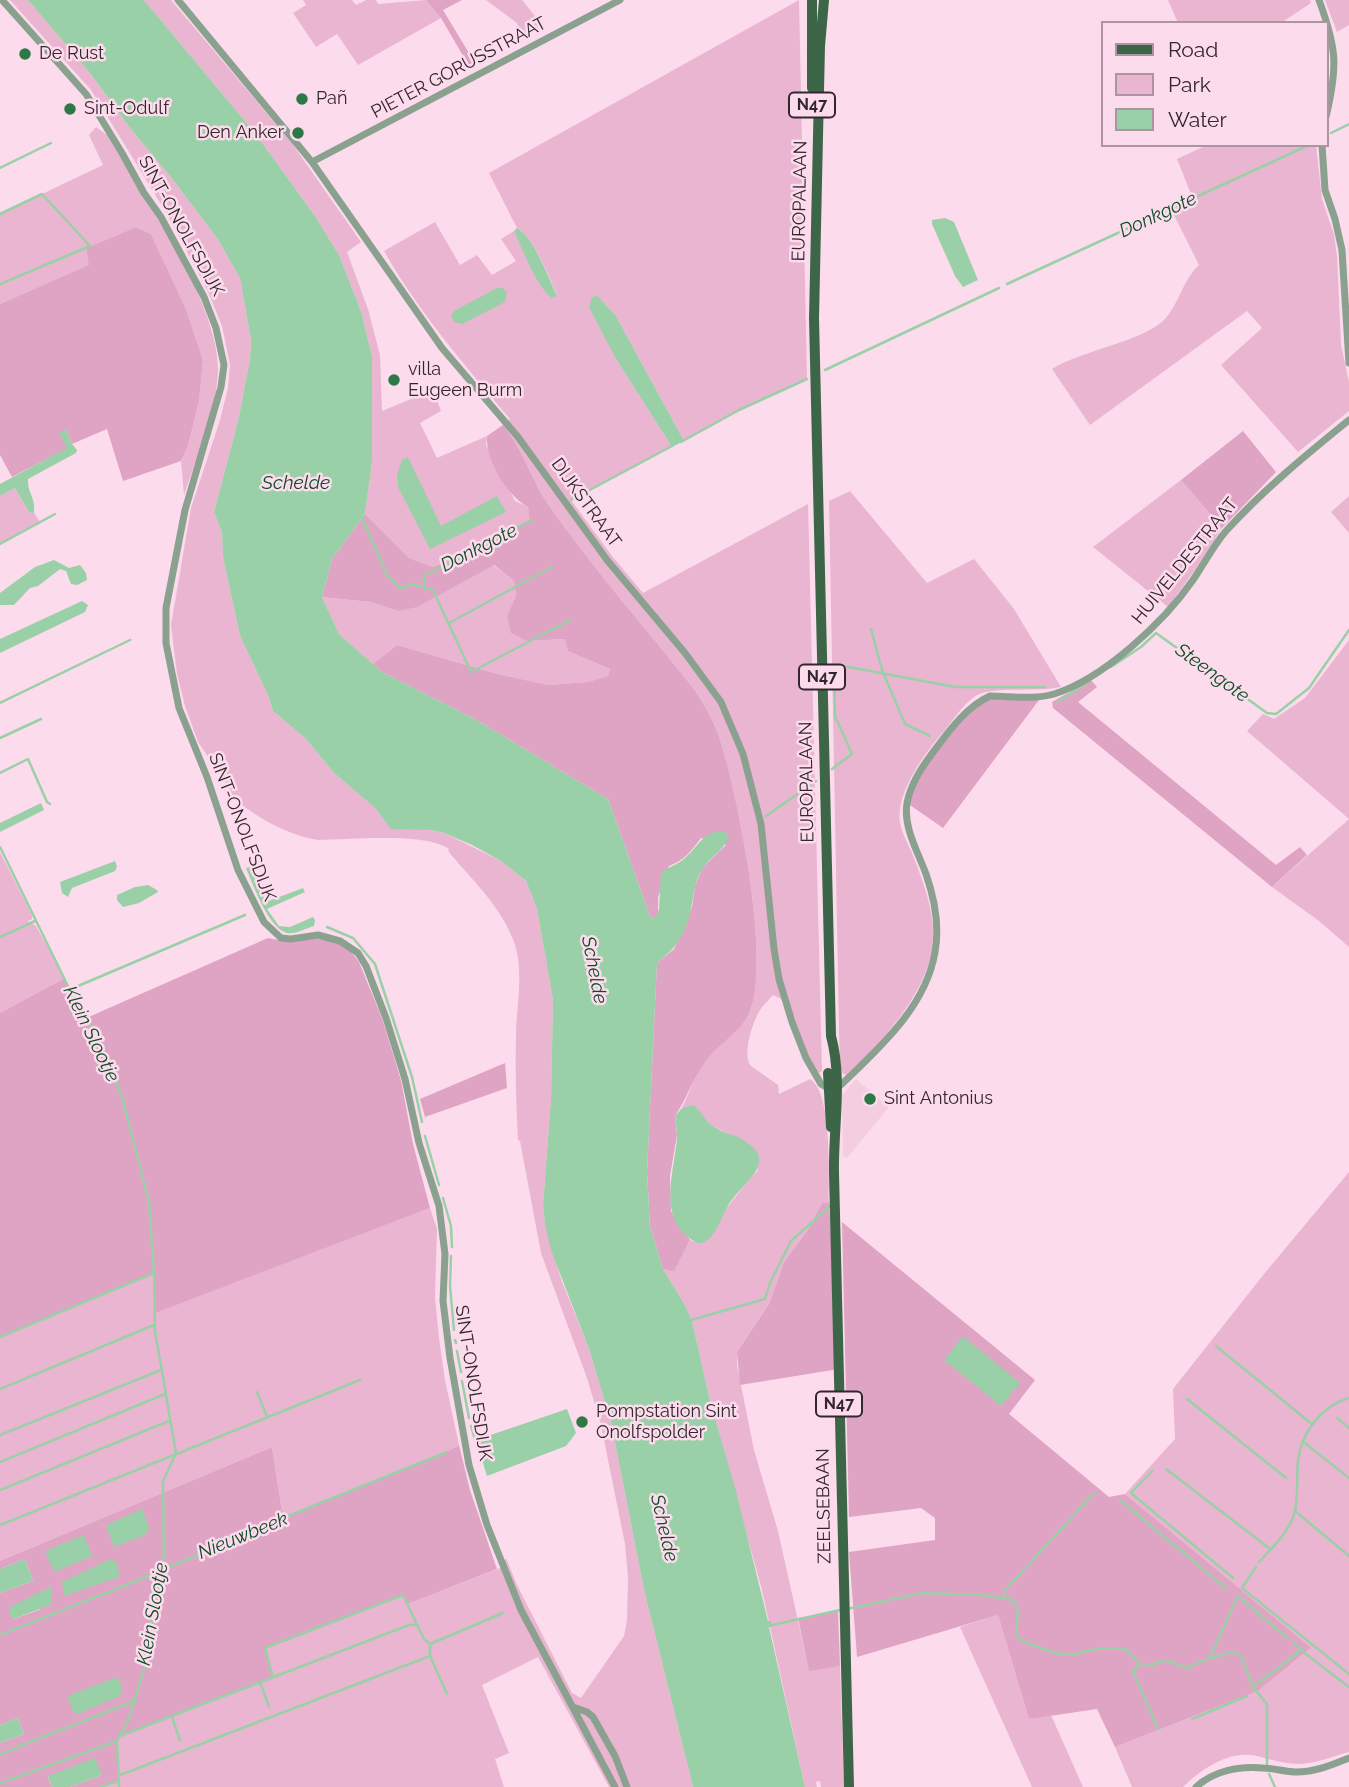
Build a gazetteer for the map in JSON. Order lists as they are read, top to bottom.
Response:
{
  "streets": {
    "main road": ["N47", "EUROPALAAN", "ZEELSEBAAN"],
    "street": [
      "PIETER GORUSSTRAAT",
      "SINT-ONOLFSDIJK",
      "DIJKSTRAAT",
      "HUIVELDESTRAAT"
    ]
  },
  "crossings": [
    ["PIETER GORUSSTRAAT", "DIJKSTRAAT"],
    ["EUROPALAAN", "ZEELSEBAAN"],
    ["DIJKSTRAAT", "HUIVELDESTRAAT"],
    ["DIJKSTRAAT", "ZEELSEBAAN"],
    ["HUIVELDESTRAAT", "ZEELSEBAAN"]
  ],
  "water": [
    "Donkgote",
    "Schelde",
    "Steengote",
    "Klein Slootje",
    "Nieuwbeek"
  ],
  "places": [
    "De Rust",
    "Pañ",
    "Sint-Odulf",
    "Den Anker",
    "villa Eugeen Burm",
    "Sint Antonius",
    "Pompstation Sint Onolfspolder"
  ],
  "legend": ["Road", "Park", "Water"]
}
